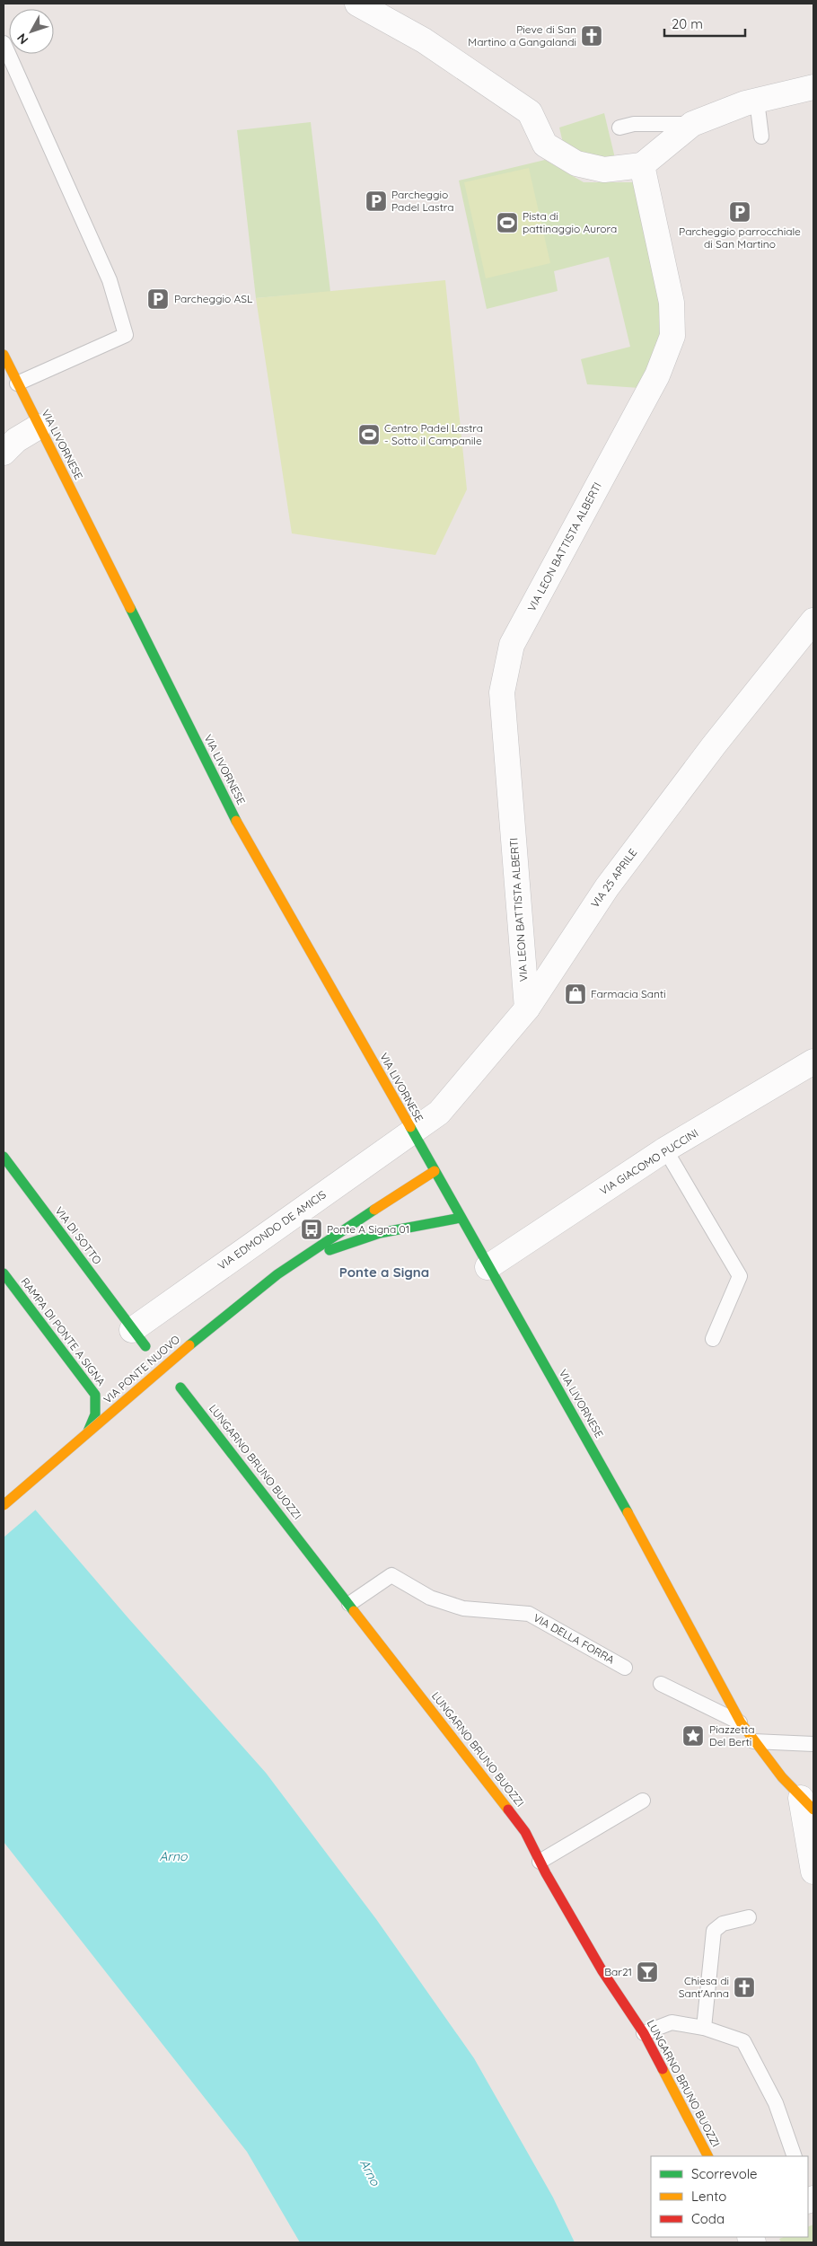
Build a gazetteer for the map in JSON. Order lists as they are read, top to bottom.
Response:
{
  "streets": {
    "main road": [
      "VIA LIVORNESE",
      "VIA DI SOTTO",
      "RAMPA DI PONTE A SIGNA",
      "VIA PONTE NUOVO",
      "LUNGARNO BRUNO BUOZZI"
    ],
    "street": [
      "VIA LEON BATTISTA ALBERTI",
      "VIA 25 APRILE",
      "VIA GIACOMO PUCCINI",
      "VIA EDMONDO DE AMICIS"
    ],
    "lane": ["VIA DELLA FORRA"]
  },
  "crossings": [
    ["VIA LIVORNESE", "VIA 25 APRILE"],
    ["VIA LIVORNESE", "VIA GIACOMO PUCCINI"],
    ["VIA LIVORNESE", "VIA EDMONDO DE AMICIS"],
    ["VIA LIVORNESE", "VIA PONTE NUOVO"],
    ["VIA LEON BATTISTA ALBERTI", "VIA 25 APRILE"],
    ["VIA 25 APRILE", "VIA EDMONDO DE AMICIS"],
    ["VIA EDMONDO DE AMICIS", "VIA DI SOTTO"],
    ["RAMPA DI PONTE A SIGNA", "VIA PONTE NUOVO"],
    ["LUNGARNO BRUNO BUOZZI", "VIA DELLA FORRA"]
  ],
  "districts": ["Ponte a Signa"],
  "water": ["Arno"],
  "places": {
    "church": ["Pieve di San Martino a Gangalandi", "Chiesa di Sant'Anna"],
    "parking": ["Parcheggio Padel Lastra", "Parcheggio parrocchiale di San Martino", "Parcheggio ASL"],
    "sports": ["Pista di pattinaggio Aurora", "Centro Padel Lastra - Sotto il Campanile"],
    "shop": ["Farmacia Santi"],
    "bus stop": ["Ponte A Signa 01"],
    "place": ["Piazzetta Del Berti"],
    "bar": ["Bar21"]
  },
  "legend": ["Scorrevole", "Lento", "Coda"],
  "scale_bar": "20 m",
  "north": "bottom left"
}
